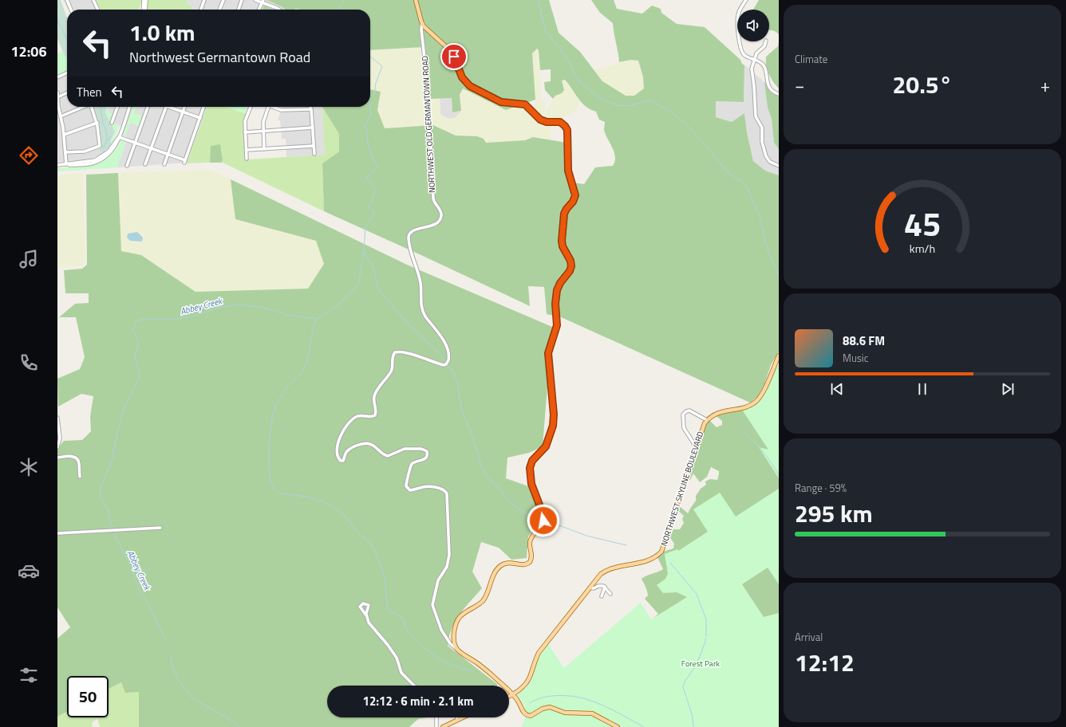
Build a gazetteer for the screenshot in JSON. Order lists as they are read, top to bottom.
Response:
{
  "streets": {
    "main road": ["NORTHWEST SKYLINE BOULEVARD"],
    "street": ["NORTHWEST OLD GERMANTOWN ROAD"]
  },
  "water": ["Abbey Creek"],
  "parks": ["Forest Park"],
  "page": {
    "tabs": "12:06",
    "tile": [
      "Climate",
      ["Range · 59%", "295 km"],
      ["Arrival", "12:12"]
    ],
    "turn": ["1.0 km", "Northwest Germantown Road"],
    "heat": ["−", "20.5°", "+"],
    "then": "Then",
    "song": ["88.6 FM", "Music"],
    "limit": "50",
    "trip": "12:12 · 6 min · 2.1 km",
    "gauge": ["45", "km/h"]
  }
}
